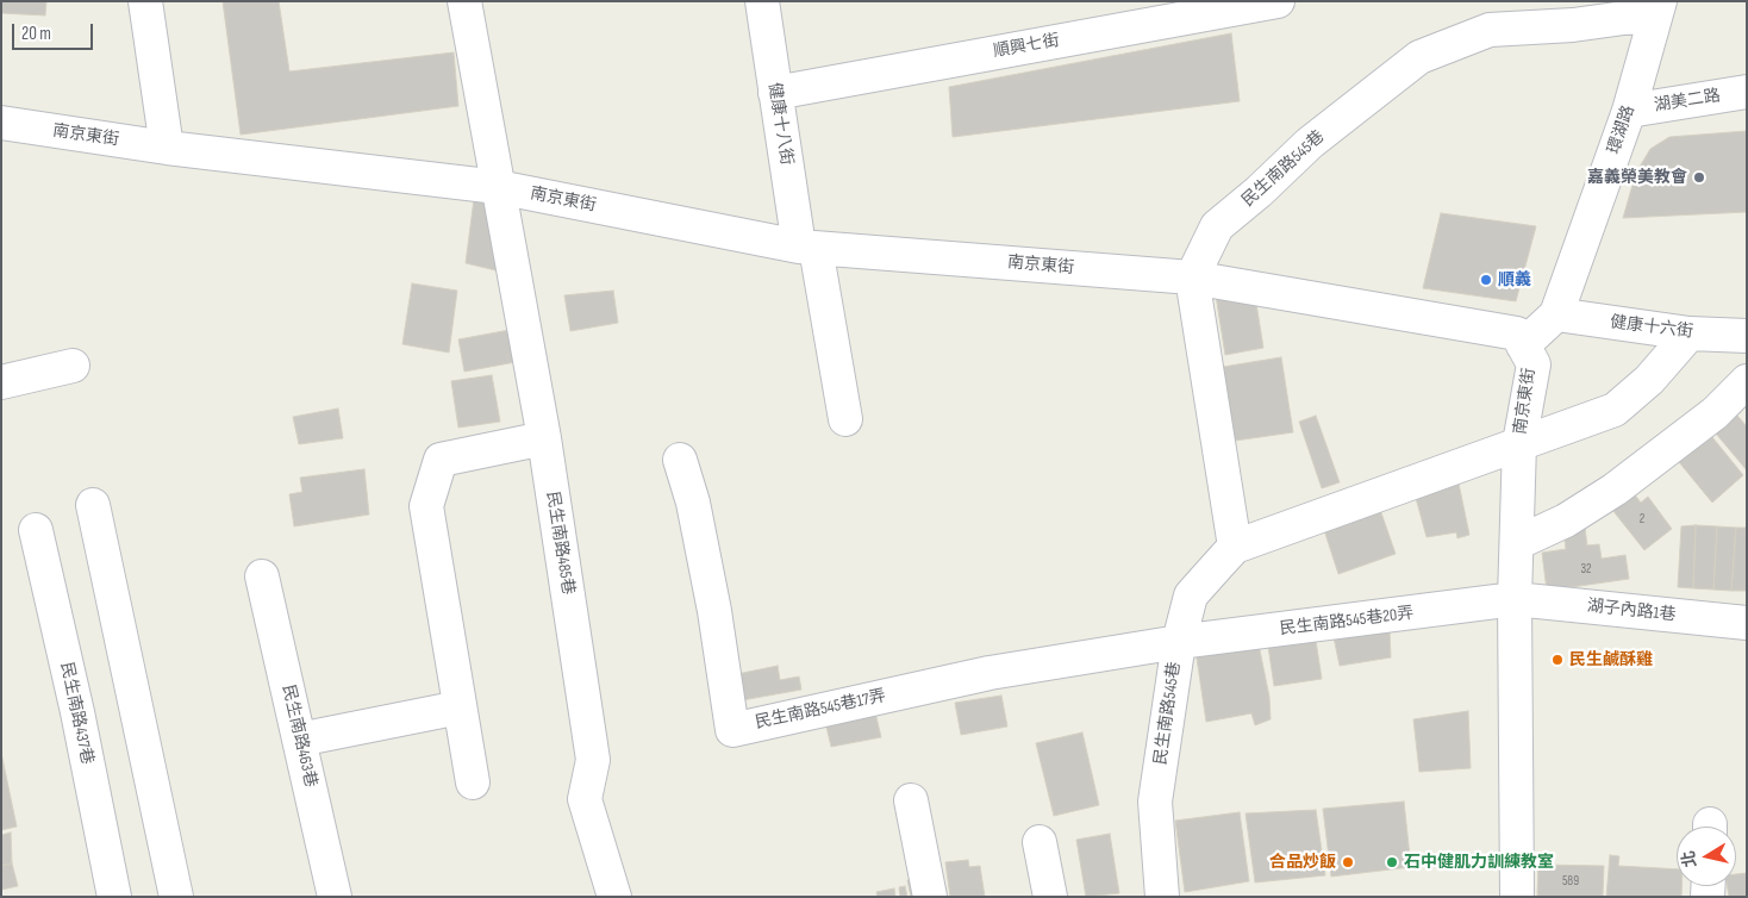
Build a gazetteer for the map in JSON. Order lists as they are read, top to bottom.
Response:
{
  "streets": {
    "street": [
      "順興七街",
      "湖美二路",
      "健康十八街",
      "環湖路",
      "南京東街",
      "民生南路545巷",
      "健康十六街",
      "民生南路485巷",
      "湖子內路1巷",
      "民生南路545巷20弄",
      "民生南路545巷17弄",
      "民生南路437巷",
      "民生南路463巷"
    ]
  },
  "crossings": [
    ["順興七街", "健康十八街"],
    ["湖美二路", "環湖路"],
    ["健康十八街", "南京東街"],
    ["環湖路", "南京東街"],
    ["環湖路", "民生南路545巷"],
    ["環湖路", "健康十六街"],
    ["南京東街", "民生南路545巷"],
    ["南京東街", "民生南路485巷"],
    ["南京東街", "湖子內路1巷"],
    ["南京東街", "民生南路545巷20弄"],
    ["民生南路545巷", "健康十六街"],
    ["民生南路545巷", "民生南路545巷20弄"],
    ["民生南路545巷", "民生南路545巷17弄"],
    ["湖子內路1巷", "民生南路545巷20弄"],
    ["民生南路545巷20弄", "民生南路545巷17弄"]
  ],
  "places": [
    "嘉義榮美教會",
    "順義",
    "民生鹹酥雞",
    "合品炒飯",
    "石中健肌力訓練教室"
  ],
  "house_numbers": ["2", "32", "589"],
  "scale_bar": "20 m",
  "north": "left"
}
